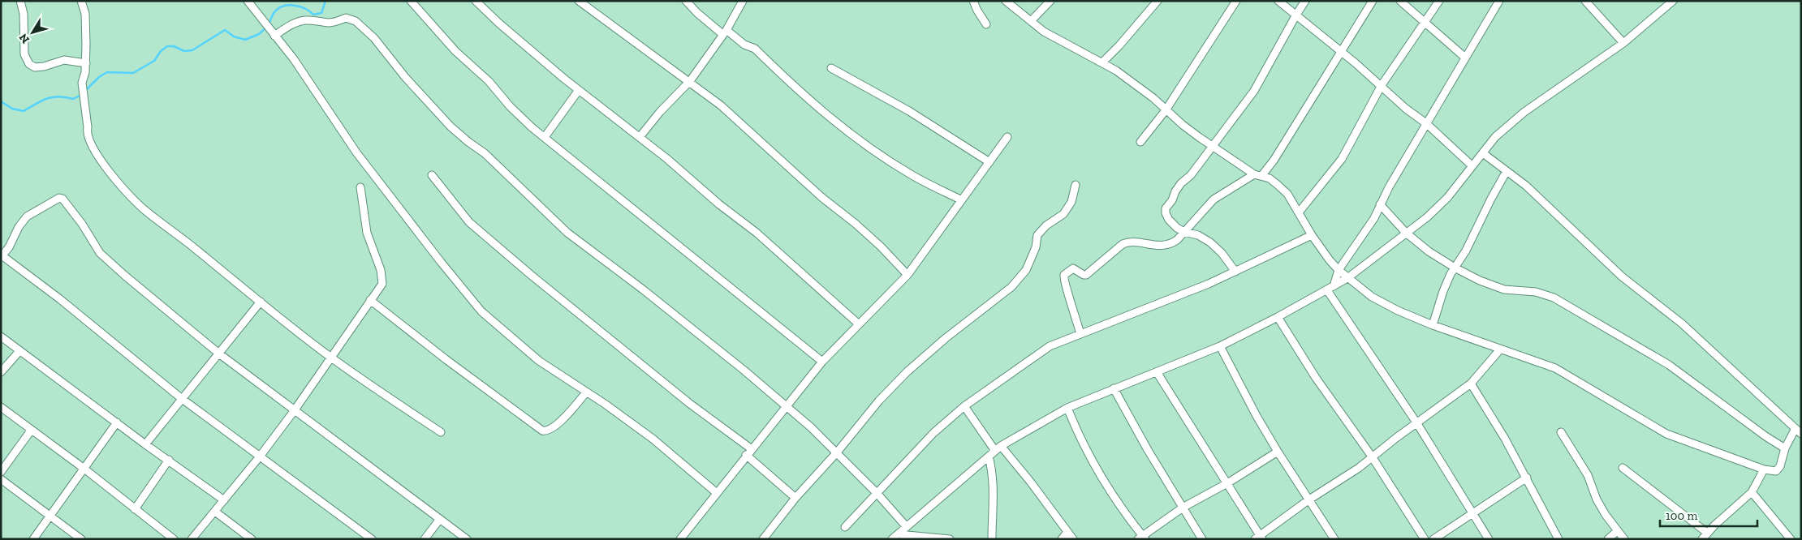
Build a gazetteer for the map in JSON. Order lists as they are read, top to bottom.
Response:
{
  "scale_bar": "100 m",
  "north": "bottom left"
}
